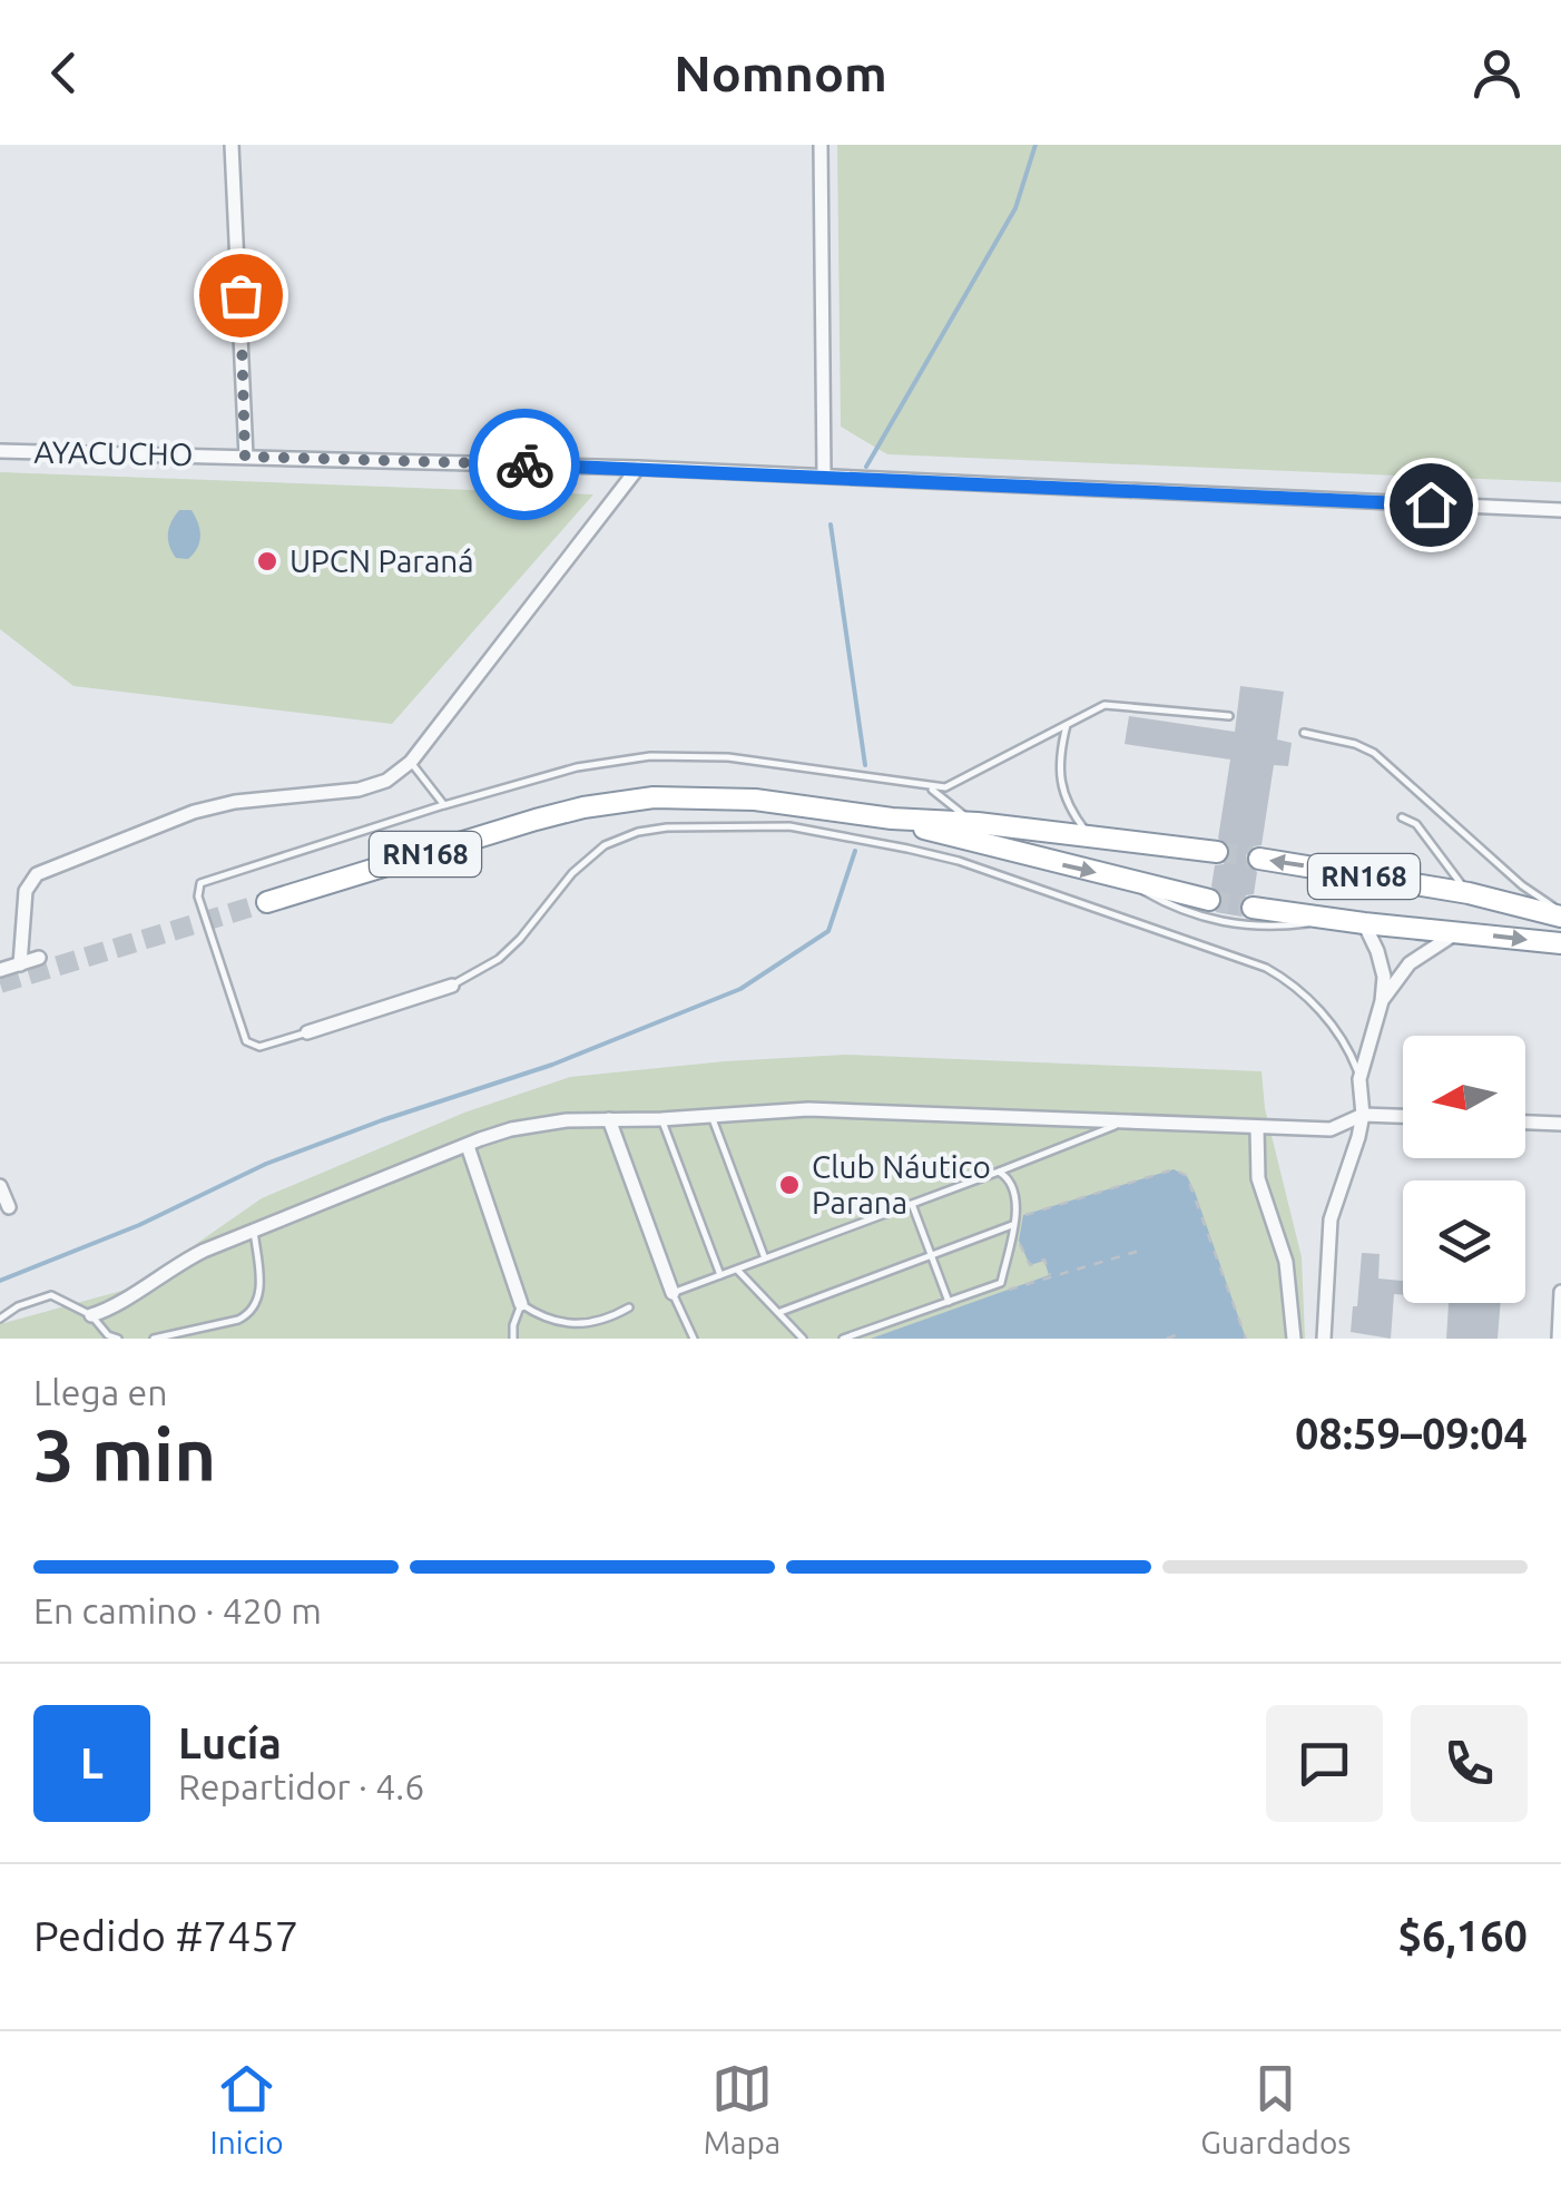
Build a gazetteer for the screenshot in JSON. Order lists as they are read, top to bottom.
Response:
{
  "streets": {
    "highway": ["RN168"],
    "street": ["AYACUCHO"]
  },
  "places": ["UPCN Paraná", "Club Náutico Parana"],
  "north": "left",
  "page": {
    "header": "Nomnom",
    "heading": ["3 min", "Llega en", "08:59–09:04"],
    "panel": [
      "Lucía",
      "Repartidor · 4.6",
      "Pedido #7457",
      "$6,160"
    ],
    "bar": "En camino · 420 m",
    "round": "L",
    "tabs": ["Inicio", "Mapa", "Guardados"]
  }
}
